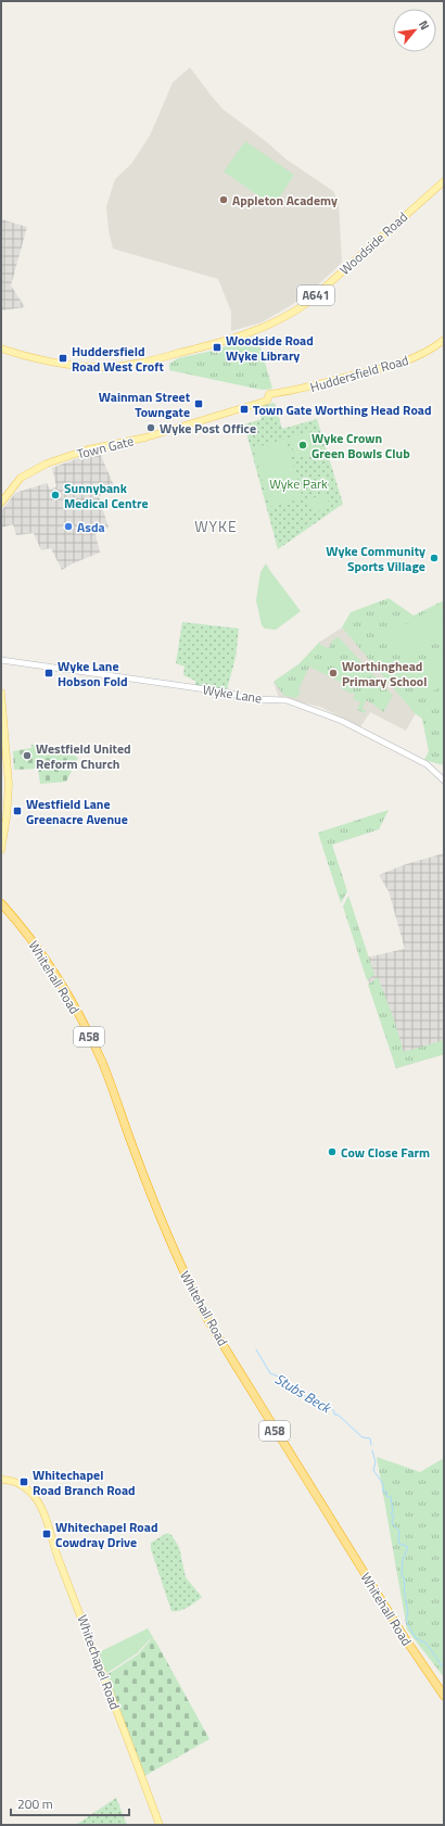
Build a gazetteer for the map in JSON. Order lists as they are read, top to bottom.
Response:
{
  "streets": {
    "highway": ["Whitehall Road", "A58"],
    "main road": [
      "Woodside Road",
      "A641",
      "Huddersfield Road",
      "Town Gate",
      "Whitechapel Road"
    ],
    "street": ["Wyke Lane"]
  },
  "crossings": [
    ["Huddersfield Road", "Town Gate"]
  ],
  "districts": ["WYKE"],
  "water": ["Stubs Beck"],
  "parks": ["Wyke Park"],
  "places": {
    "other": [
      "Appleton Academy",
      "Wyke Post Office",
      "Wyke Crown Green Bowls Club",
      "Sunnybank Medical Centre",
      "Asda",
      "Wyke Community Sports Village",
      "Worthinghead Primary School",
      "Westfield United Reform Church",
      "Cow Close Farm"
    ],
    "transit": [
      "Woodside Road Wyke Library",
      "Huddersfield Road West Croft",
      "Wainman Street Towngate",
      "Town Gate Worthing Head Road",
      "Wyke Lane Hobson Fold",
      "Westfield Lane Greenacre Avenue",
      "Whitechapel Road Branch Road",
      "Whitechapel Road Cowdray Drive"
    ]
  },
  "scale_bar": "200 m",
  "north": "top right"
}
